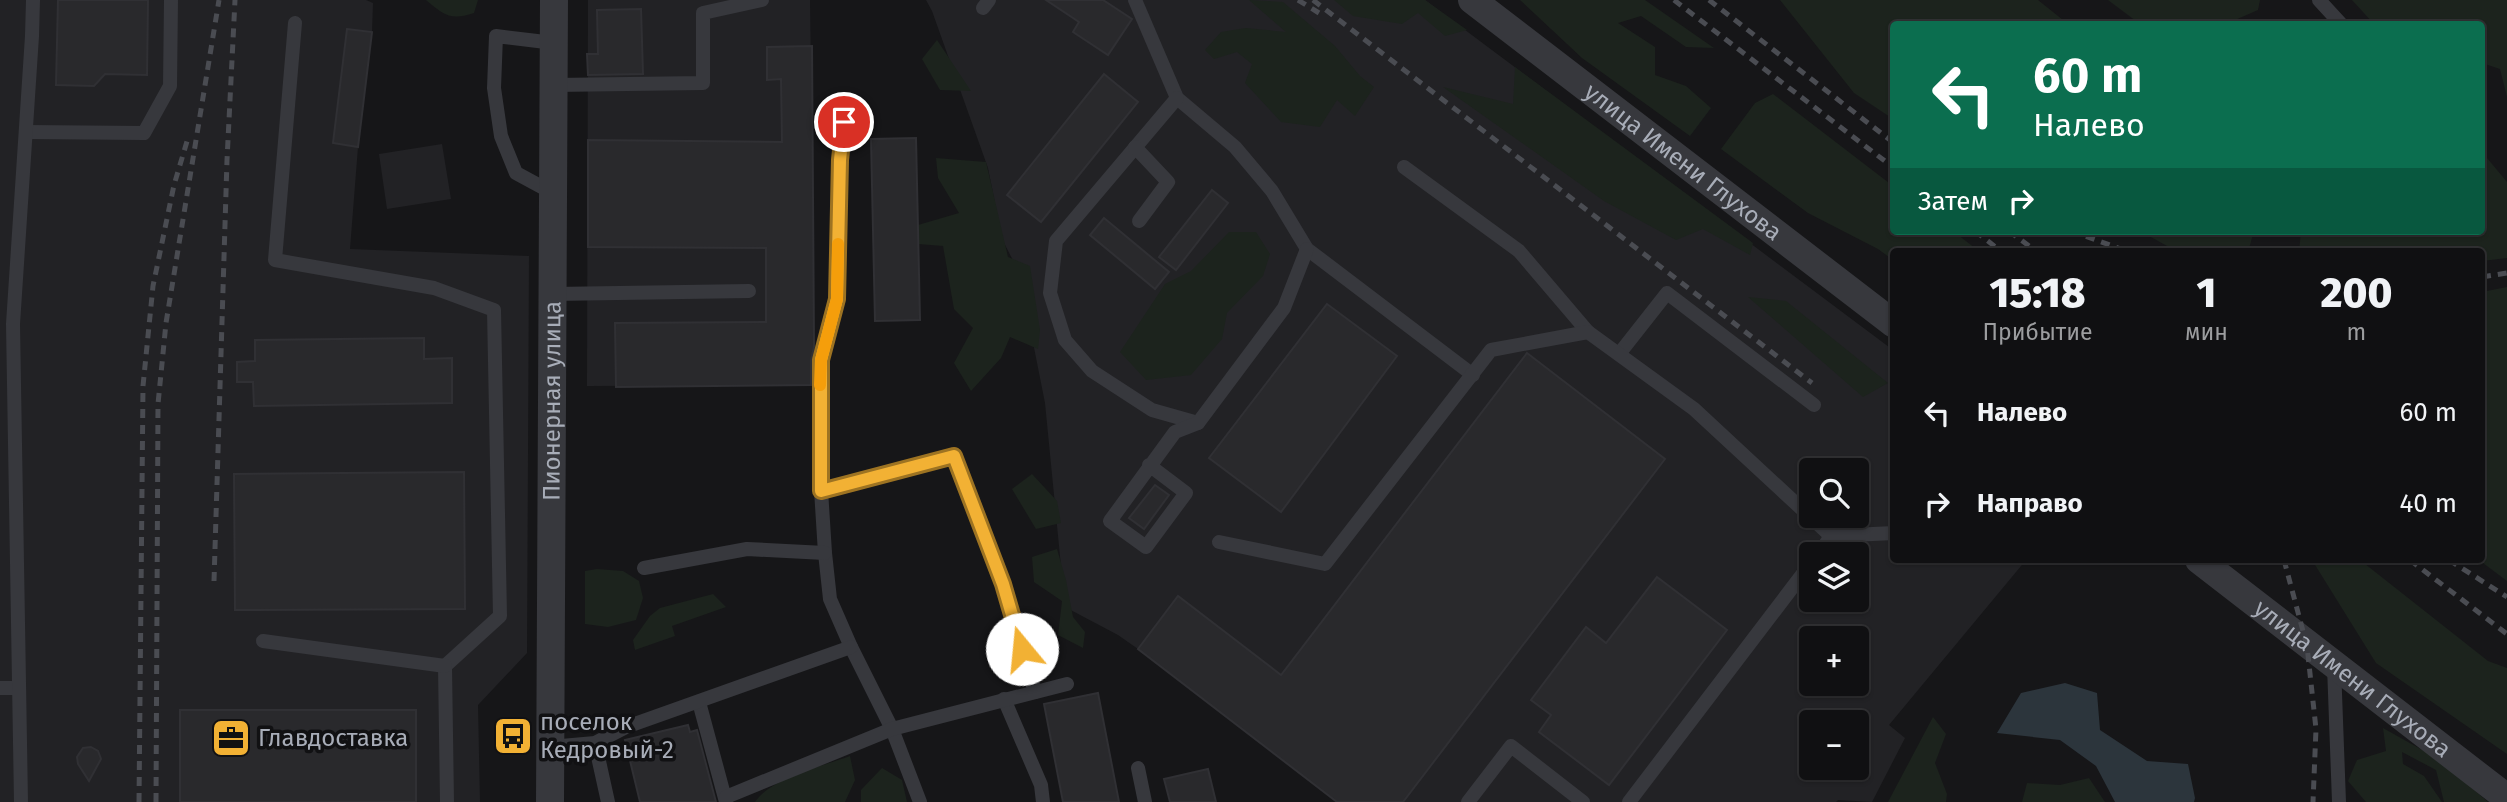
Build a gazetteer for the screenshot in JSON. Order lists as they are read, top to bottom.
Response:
{
  "streets": {
    "street": ["улица Имени Глухова", "Пионерная улица"]
  },
  "places": {
    "bus stop": ["поселок Кедровый-2"],
    "office": ["Главдоставка"]
  },
  "page": {
    "turn": ["60 m", "Налево"],
    "then": "Затем",
    "eta": [
      "15:18",
      "Прибытие",
      "1",
      "мин",
      "200",
      "m"
    ],
    "list": [
      {
        "name": "Налево",
        "value": "60 m"
      },
      {
        "name": "Направо",
        "value": "40 m"
      }
    ],
    "map_buttons": ["+", "−"]
  }
}
